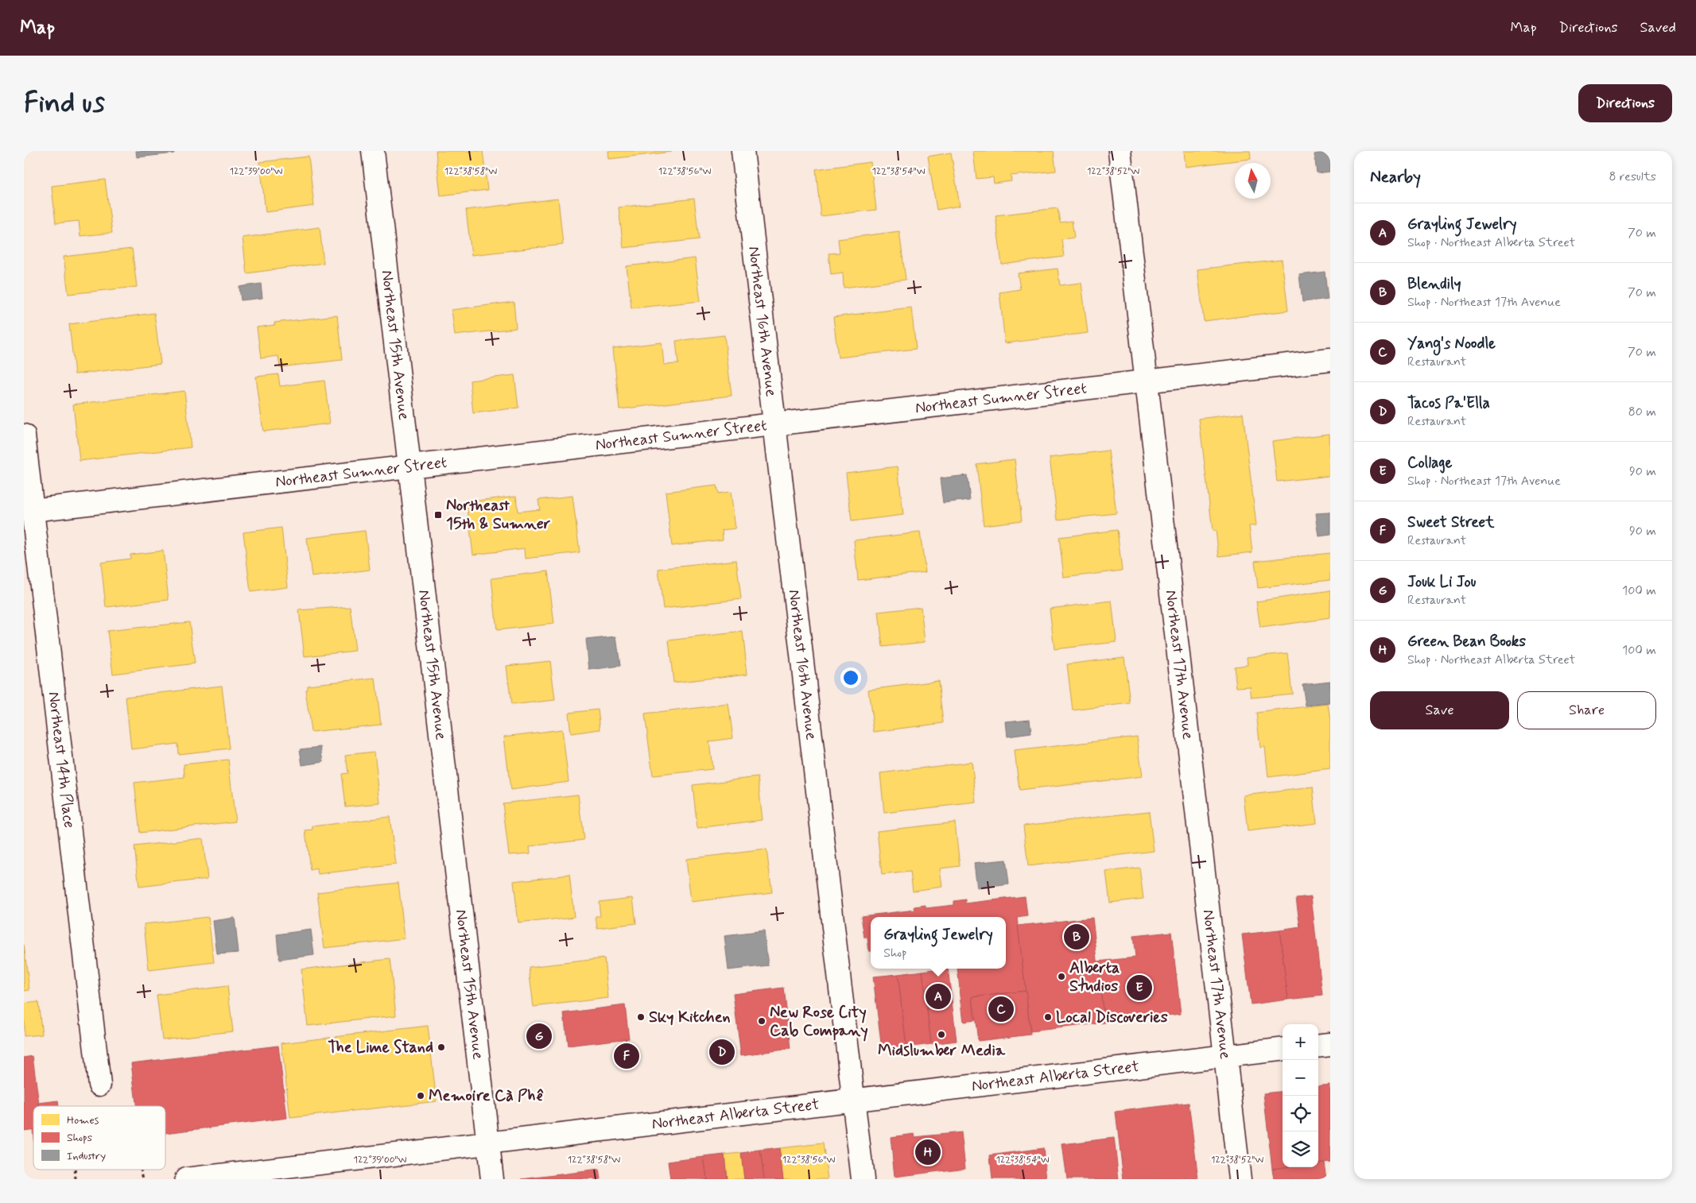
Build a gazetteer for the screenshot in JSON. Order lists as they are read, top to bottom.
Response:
{
  "streets": {
    "street": [
      "Northeast 16th Avenue",
      "Northeast 15th Avenue",
      "Northeast Sumner Street",
      "Northeast 17th Avenue",
      "Northeast 14th Place",
      "Northeast Alberta Street"
    ]
  },
  "crossings": [
    ["Northeast 16th Avenue", "Northeast Sumner Street"],
    ["Northeast 16th Avenue", "Northeast Alberta Street"],
    ["Northeast 15th Avenue", "Northeast Sumner Street"],
    ["Northeast 15th Avenue", "Northeast Alberta Street"],
    ["Northeast Sumner Street", "Northeast 17th Avenue"],
    ["Northeast Sumner Street", "Northeast 14th Place"],
    ["Northeast 17th Avenue", "Northeast Alberta Street"]
  ],
  "places": {
    "transit": ["Northeast 15th & Sumner"],
    "other": [
      "Alberta Studios",
      "Sky Kitchen",
      "Local Discoveries",
      "New Rose City Cab Company",
      "Midslumber Media",
      "The Lime Stand",
      "Memoire Cà Phê"
    ]
  },
  "legend": ["Homes", "Shops", "Industry"],
  "north": "top",
  "page": {
    "header": "Map",
    "nav": ["Map", "Directions", "Saved"],
    "buttons": [
      "Directions",
      ["Save", "Share"]
    ],
    "title": "Find us",
    "heading": ["Nearby", "8 results"],
    "list": [
      {
        "mark": "A",
        "name": "Grayling Jewelry",
        "note": "Shop · Northeast Alberta Street",
        "value": "70 m"
      },
      {
        "mark": "B",
        "name": "Blendily",
        "note": "Shop · Northeast 17th Avenue",
        "value": "70 m"
      },
      {
        "mark": "C",
        "name": "Yang's Noodle",
        "note": "Restaurant",
        "value": "70 m"
      },
      {
        "mark": "D",
        "name": "Tacos Pa'Ella",
        "note": "Restaurant",
        "value": "80 m"
      },
      {
        "mark": "E",
        "name": "Collage",
        "note": "Shop · Northeast 17th Avenue",
        "value": "90 m"
      },
      {
        "mark": "F",
        "name": "Sweet Street",
        "note": "Restaurant",
        "value": "90 m"
      },
      {
        "mark": "G",
        "name": "Jouk Li Jou",
        "note": "Restaurant",
        "value": "100 m"
      },
      {
        "mark": "H",
        "name": "Green Bean Books",
        "note": "Shop · Northeast Alberta Street",
        "value": "100 m"
      }
    ],
    "popup": ["Grayling Jewelry", "Shop"],
    "pins": [
      "B",
      "E",
      "A",
      "C",
      "G",
      "D",
      "F",
      "H"
    ],
    "map_buttons": ["+", "−"]
  },
  "coordinates": [
    "122°39'00\"W",
    "122°38'58\"W",
    "122°38'56\"W",
    "122°38'54\"W",
    "122°38'52\"W"
  ]
}
